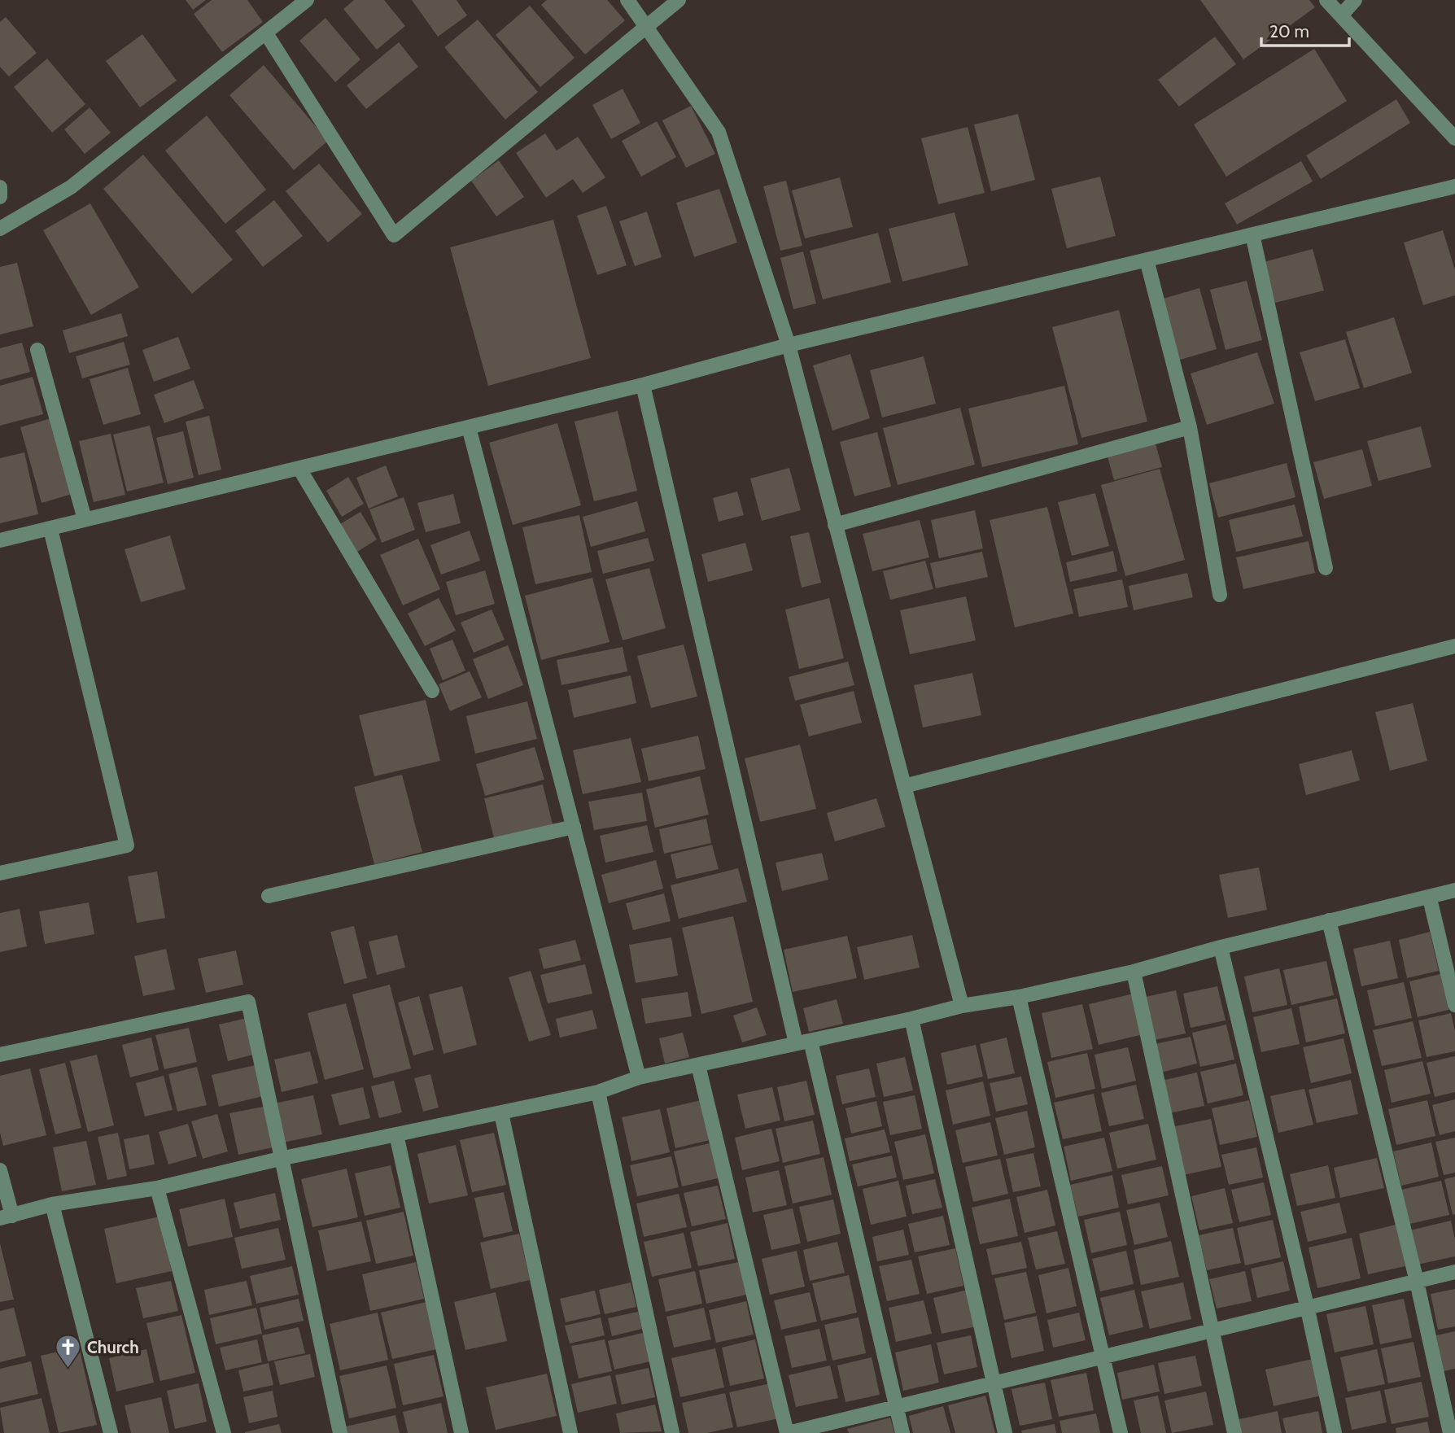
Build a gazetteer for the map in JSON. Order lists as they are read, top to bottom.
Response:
{
  "places": {
    "church": ["Church"]
  },
  "scale_bar": "20 m"
}
